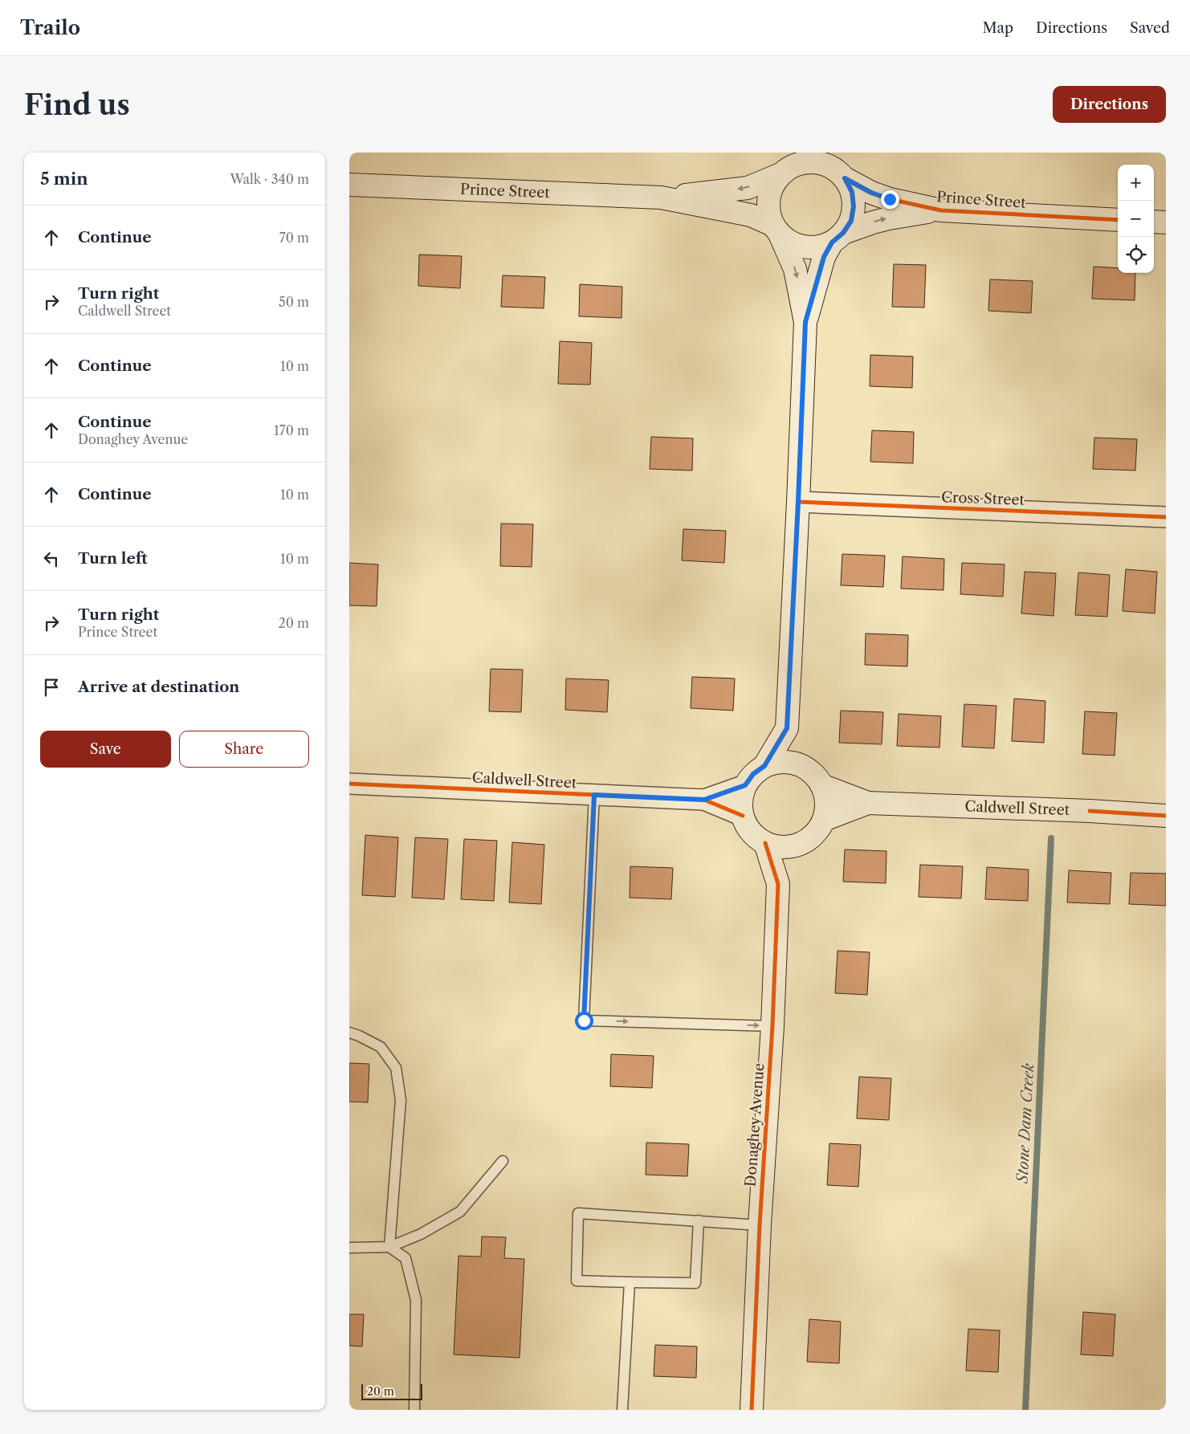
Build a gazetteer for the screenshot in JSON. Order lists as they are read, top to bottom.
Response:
{
  "streets": {
    "main road": ["Prince Street", "Caldwell Street", "Donaghey Avenue"],
    "street": ["Cross Street"]
  },
  "crossings": [
    ["Caldwell Street", "Donaghey Avenue"]
  ],
  "water": ["Stone Dam Creek"],
  "scale_bar": "20 m",
  "page": {
    "header": "Trailo",
    "nav": ["Map", "Directions", "Saved"],
    "buttons": [
      "Directions",
      ["Save", "Share"]
    ],
    "title": "Find us",
    "heading": ["5 min", "Walk · 340 m"],
    "map_buttons": ["+", "−"],
    "list": [
      ["Continue", "70 m"],
      ["Turn right", "Caldwell Street", "50 m"],
      ["Continue", "10 m"],
      ["Continue", "Donaghey Avenue", "170 m"],
      ["Continue", "10 m"],
      ["Turn left", "10 m"],
      ["Turn right", "Prince Street", "20 m"],
      "Arrive at destination"
    ],
    "scale": "20 m"
  }
}
